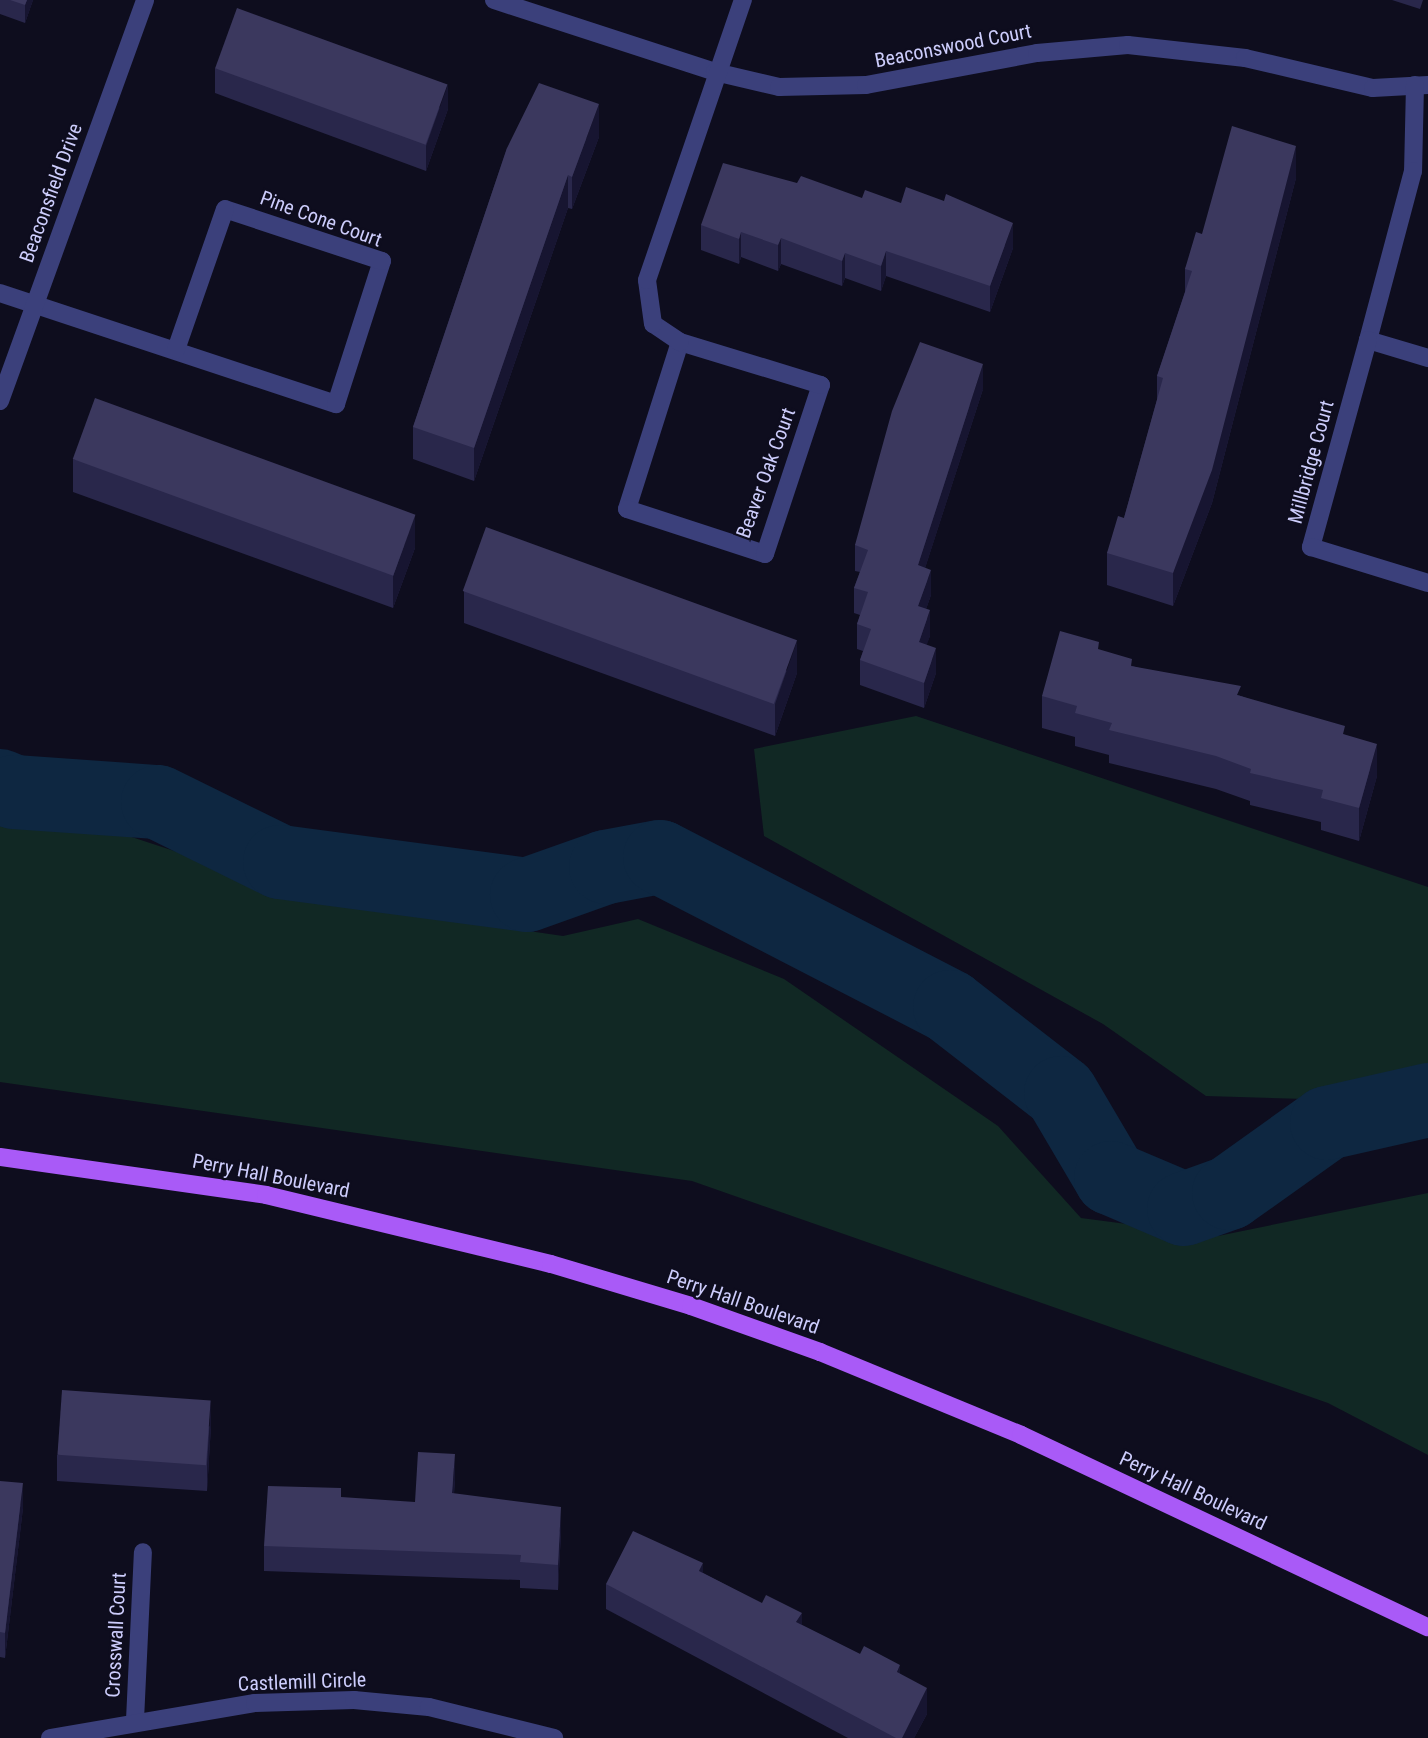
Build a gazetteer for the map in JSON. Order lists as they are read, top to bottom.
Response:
{
  "streets": {
    "main road": ["Perry Hall Boulevard"],
    "street": [
      "Beaconswood Court",
      "Beaconsfield Drive",
      "Pine Cone Court",
      "Millbridge Court",
      "Beaver Oak Court",
      "Crosswall Court",
      "Castlemill Circle"
    ]
  },
  "crossings": [
    ["Beaconswood Court", "Millbridge Court"],
    ["Beaconswood Court", "Beaver Oak Court"],
    ["Beaconsfield Drive", "Pine Cone Court"],
    ["Crosswall Court", "Castlemill Circle"]
  ]
}
